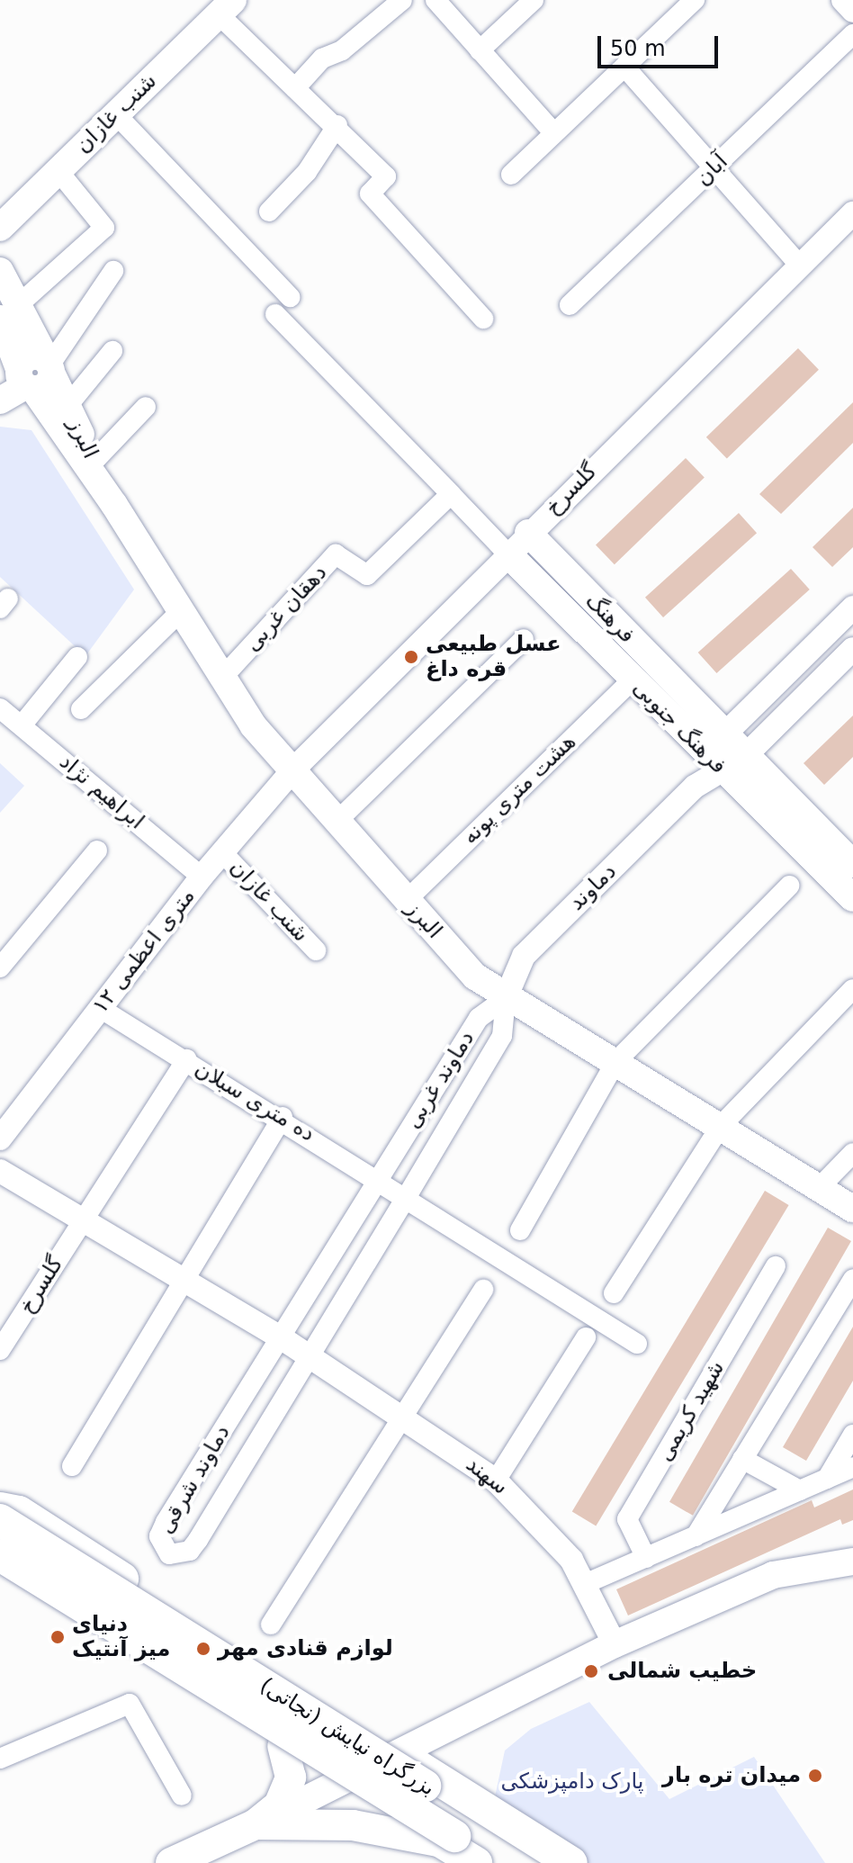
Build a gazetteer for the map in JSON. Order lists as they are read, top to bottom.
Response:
{
  "streets": {
    "highway": ["بزرگراه نیایش (نجاتی)"],
    "main road": [
      "شنب غازان",
      "البرز",
      "فرهنگ",
      "فرهنگ جنوبی"
    ],
    "street": [
      "آبان",
      "گلسرخ",
      "دهقان غربی",
      "هشت متری پونه",
      "ابراهیم نژاد",
      "دماوند",
      "۱۲ متری اعظمی",
      "دماوند غربی",
      "ده متری سبلان",
      "شهید کریمی",
      "سهند",
      "دماوند شرقی"
    ]
  },
  "crossings": [
    ["شنب غازان", "۱۲ متری اعظمی"],
    ["البرز", "گلسرخ"],
    ["البرز", "دهقان غربی"],
    ["البرز", "هشت متری پونه"],
    ["البرز", "دماوند"],
    ["البرز", "۱۲ متری اعظمی"],
    ["البرز", "دماوند غربی"],
    ["گلسرخ", "فرهنگ"],
    ["گلسرخ", "فرهنگ جنوبی"],
    ["گلسرخ", "۱۲ متری اعظمی"],
    ["گلسرخ", "ده متری سبلان"],
    ["فرهنگ", "فرهنگ جنوبی"],
    ["فرهنگ", "دماوند"],
    ["فرهنگ جنوبی", "هشت متری پونه"],
    ["فرهنگ جنوبی", "دماوند"],
    ["ابراهیم نژاد", "۱۲ متری اعظمی"],
    ["دماوند", "دماوند غربی"],
    ["۱۲ متری اعظمی", "ده متری سبلان"],
    ["دماوند غربی", "ده متری سبلان"],
    ["دماوند غربی", "سهند"],
    ["دماوند غربی", "دماوند شرقی"],
    ["سهند", "دماوند شرقی"]
  ],
  "parks": ["پارک دامپزشکی"],
  "places": [
    "عسل طبیعی قره داغ",
    "دنیای میز آنتیک",
    "لوازم قنادی مهر",
    "خطیب شمالی",
    "میدان تره بار"
  ],
  "scale_bar": "50 m"
}
